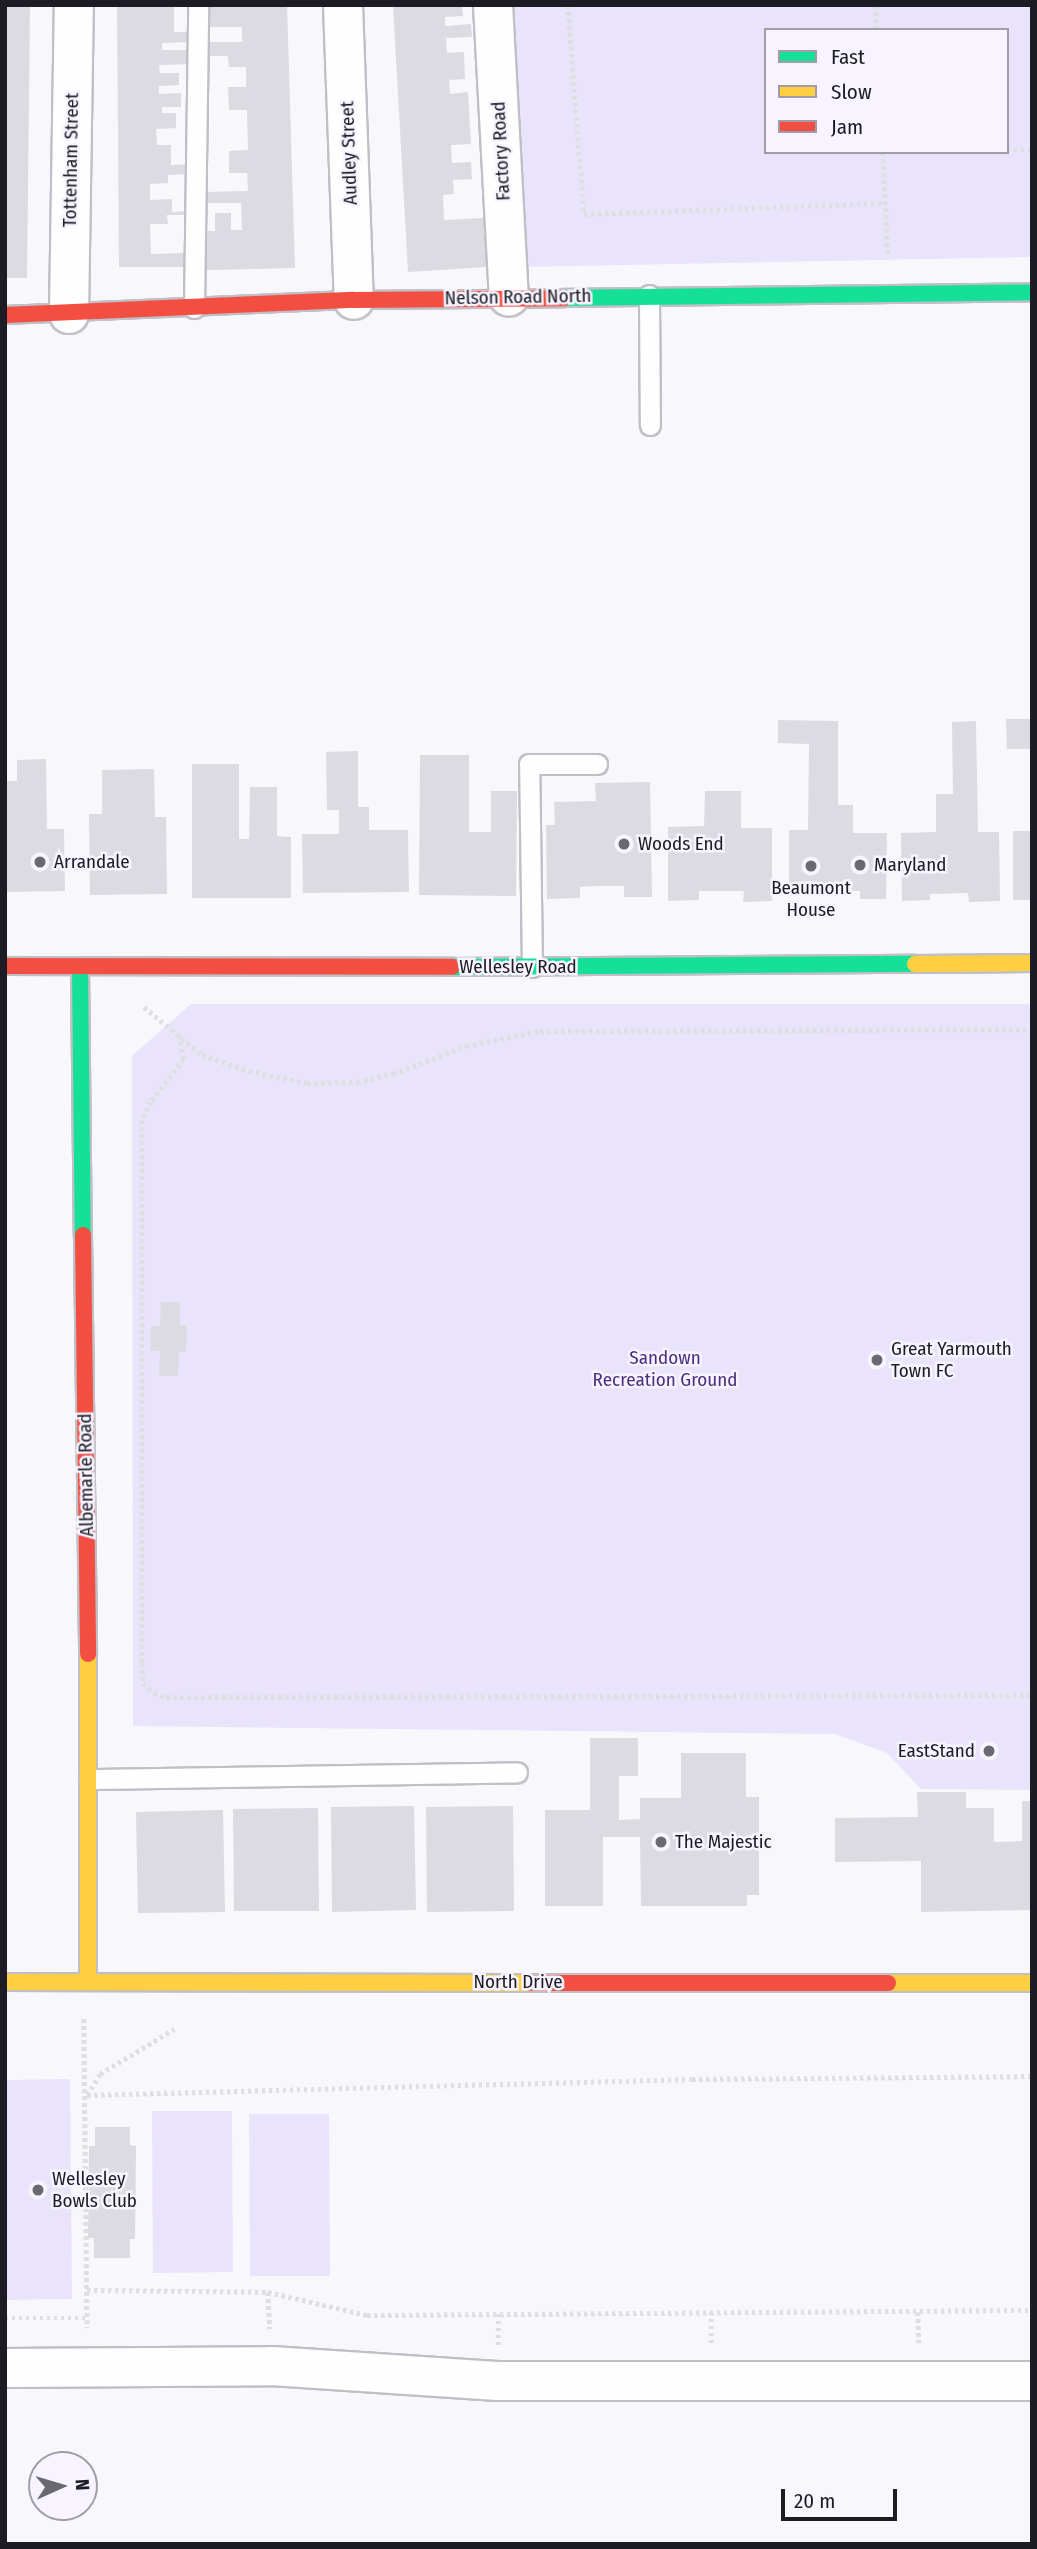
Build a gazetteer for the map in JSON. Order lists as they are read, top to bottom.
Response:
{
  "streets": {
    "street": [
      "Factory Road",
      "Audley Street",
      "Tottenham Street",
      "Nelson Road North",
      "Wellesley Road",
      "Albemarle Road",
      "North Drive"
    ]
  },
  "crossings": [
    ["Factory Road", "Nelson Road North"],
    ["Audley Street", "Nelson Road North"],
    ["Tottenham Street", "Nelson Road North"],
    ["Wellesley Road", "Albemarle Road"],
    ["Albemarle Road", "North Drive"]
  ],
  "parks": ["Sandown Recreation Ground"],
  "places": [
    "Woods End",
    "Arrandale",
    "Maryland",
    "Beaumont House",
    "Great Yarmouth Town FC",
    "EastStand",
    "The Majestic",
    "Wellesley Bowls Club"
  ],
  "legend": ["Fast", "Slow", "Jam"],
  "scale_bar": "20 m",
  "north": "right"
}
